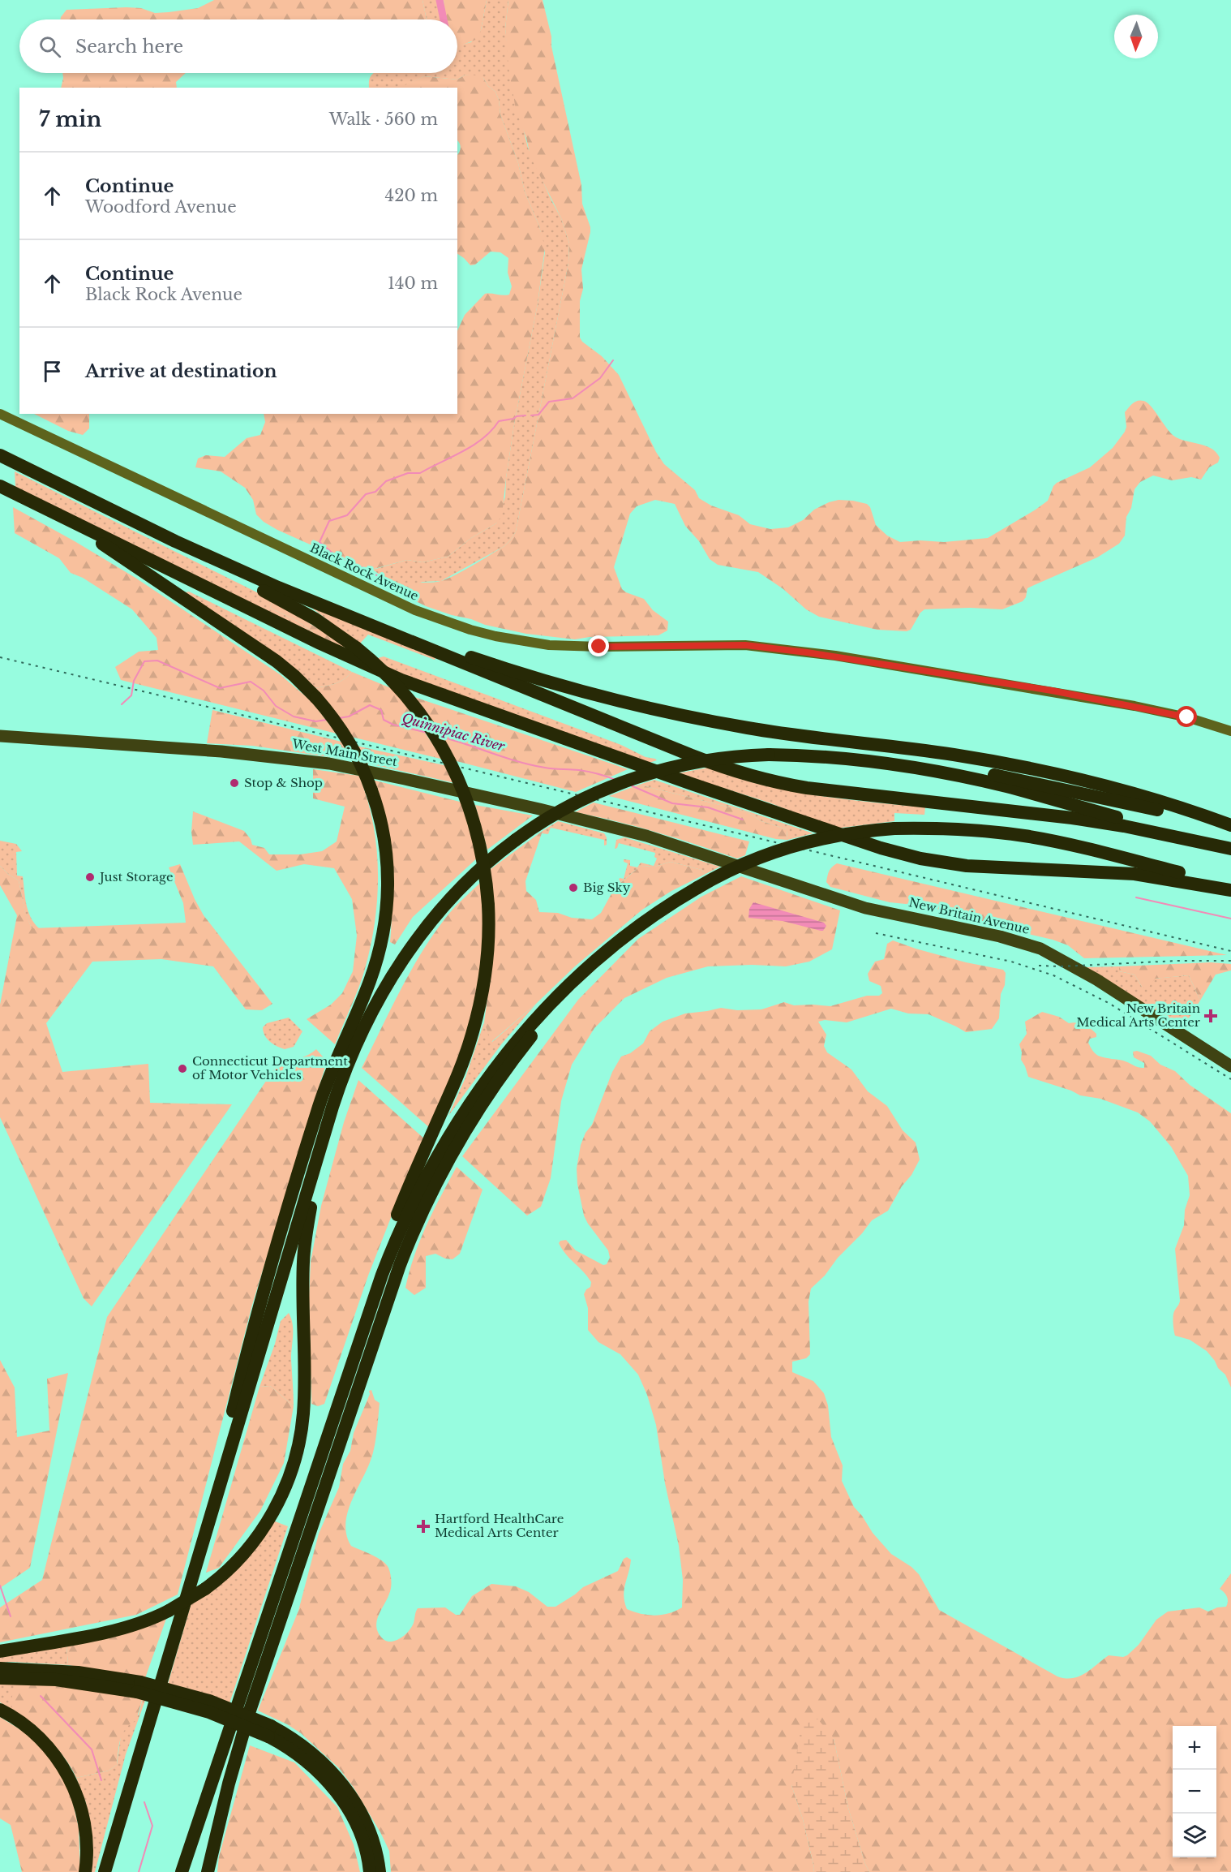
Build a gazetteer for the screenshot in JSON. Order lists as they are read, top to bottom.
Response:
{
  "streets": {
    "main road": ["West Main Street", "New Britain Avenue"],
    "street": ["Black Rock Avenue"]
  },
  "crossings": [
    ["West Main Street", "New Britain Avenue"]
  ],
  "water": ["Quinnipiac River"],
  "places": {
    "other": [
      "Stop & Shop",
      "Just Storage",
      "Big Sky",
      "Connecticut Department of Motor Vehicles"
    ],
    "health": ["New Britain Medical Arts Center", "Hartford HealthCare Medical Arts Center"]
  },
  "north": "bottom",
  "page": {
    "search": "Search here",
    "heading": ["7 min", "Walk · 560 m"],
    "list": [
      ["Continue", "Woodford Avenue", "420 m"],
      ["Continue", "Black Rock Avenue", "140 m"],
      "Arrive at destination"
    ],
    "map_buttons": ["+", "−"]
  }
}
